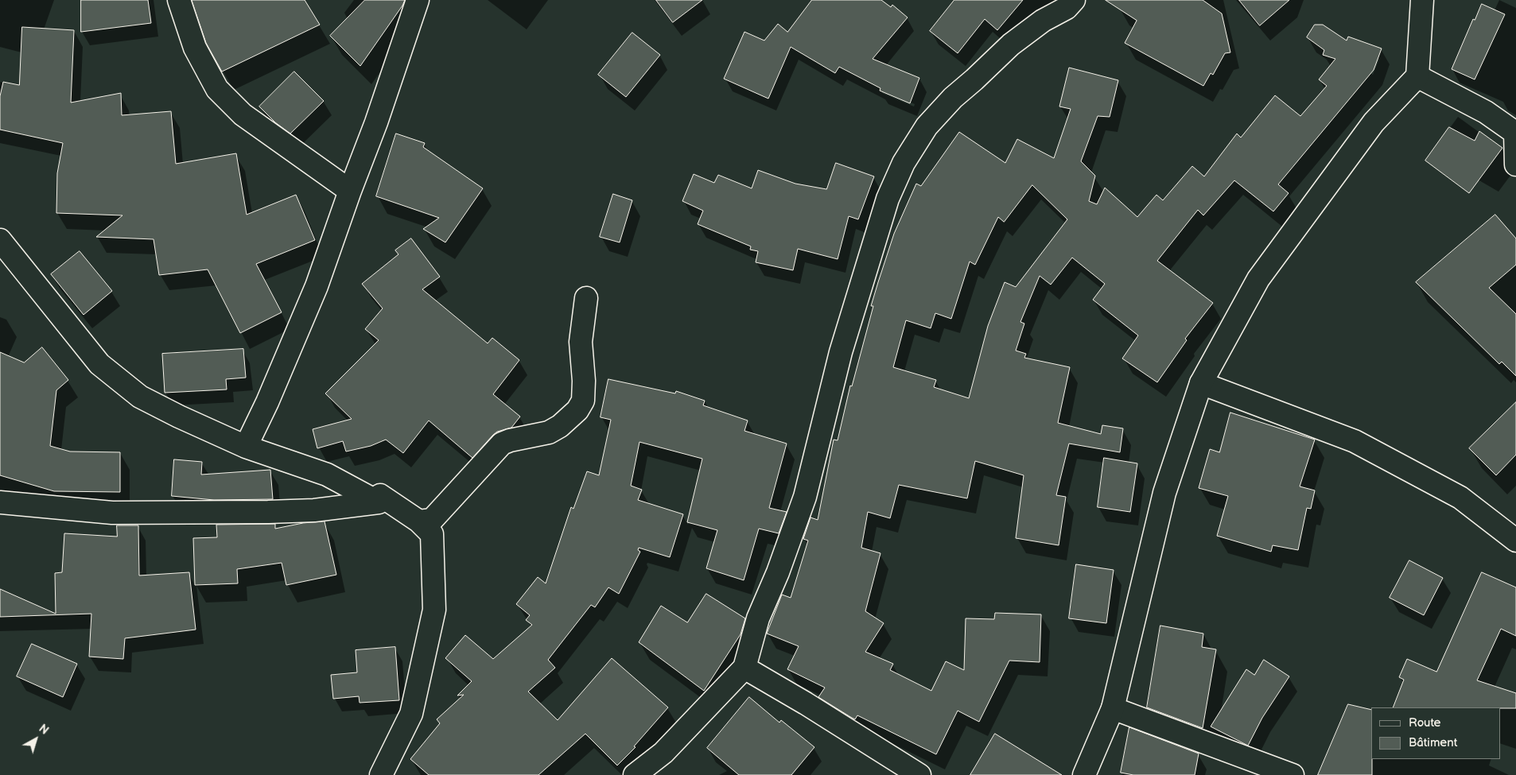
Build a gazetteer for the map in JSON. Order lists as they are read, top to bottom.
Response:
{
  "legend": ["Route", "Bâtiment"],
  "north": "top right"
}
